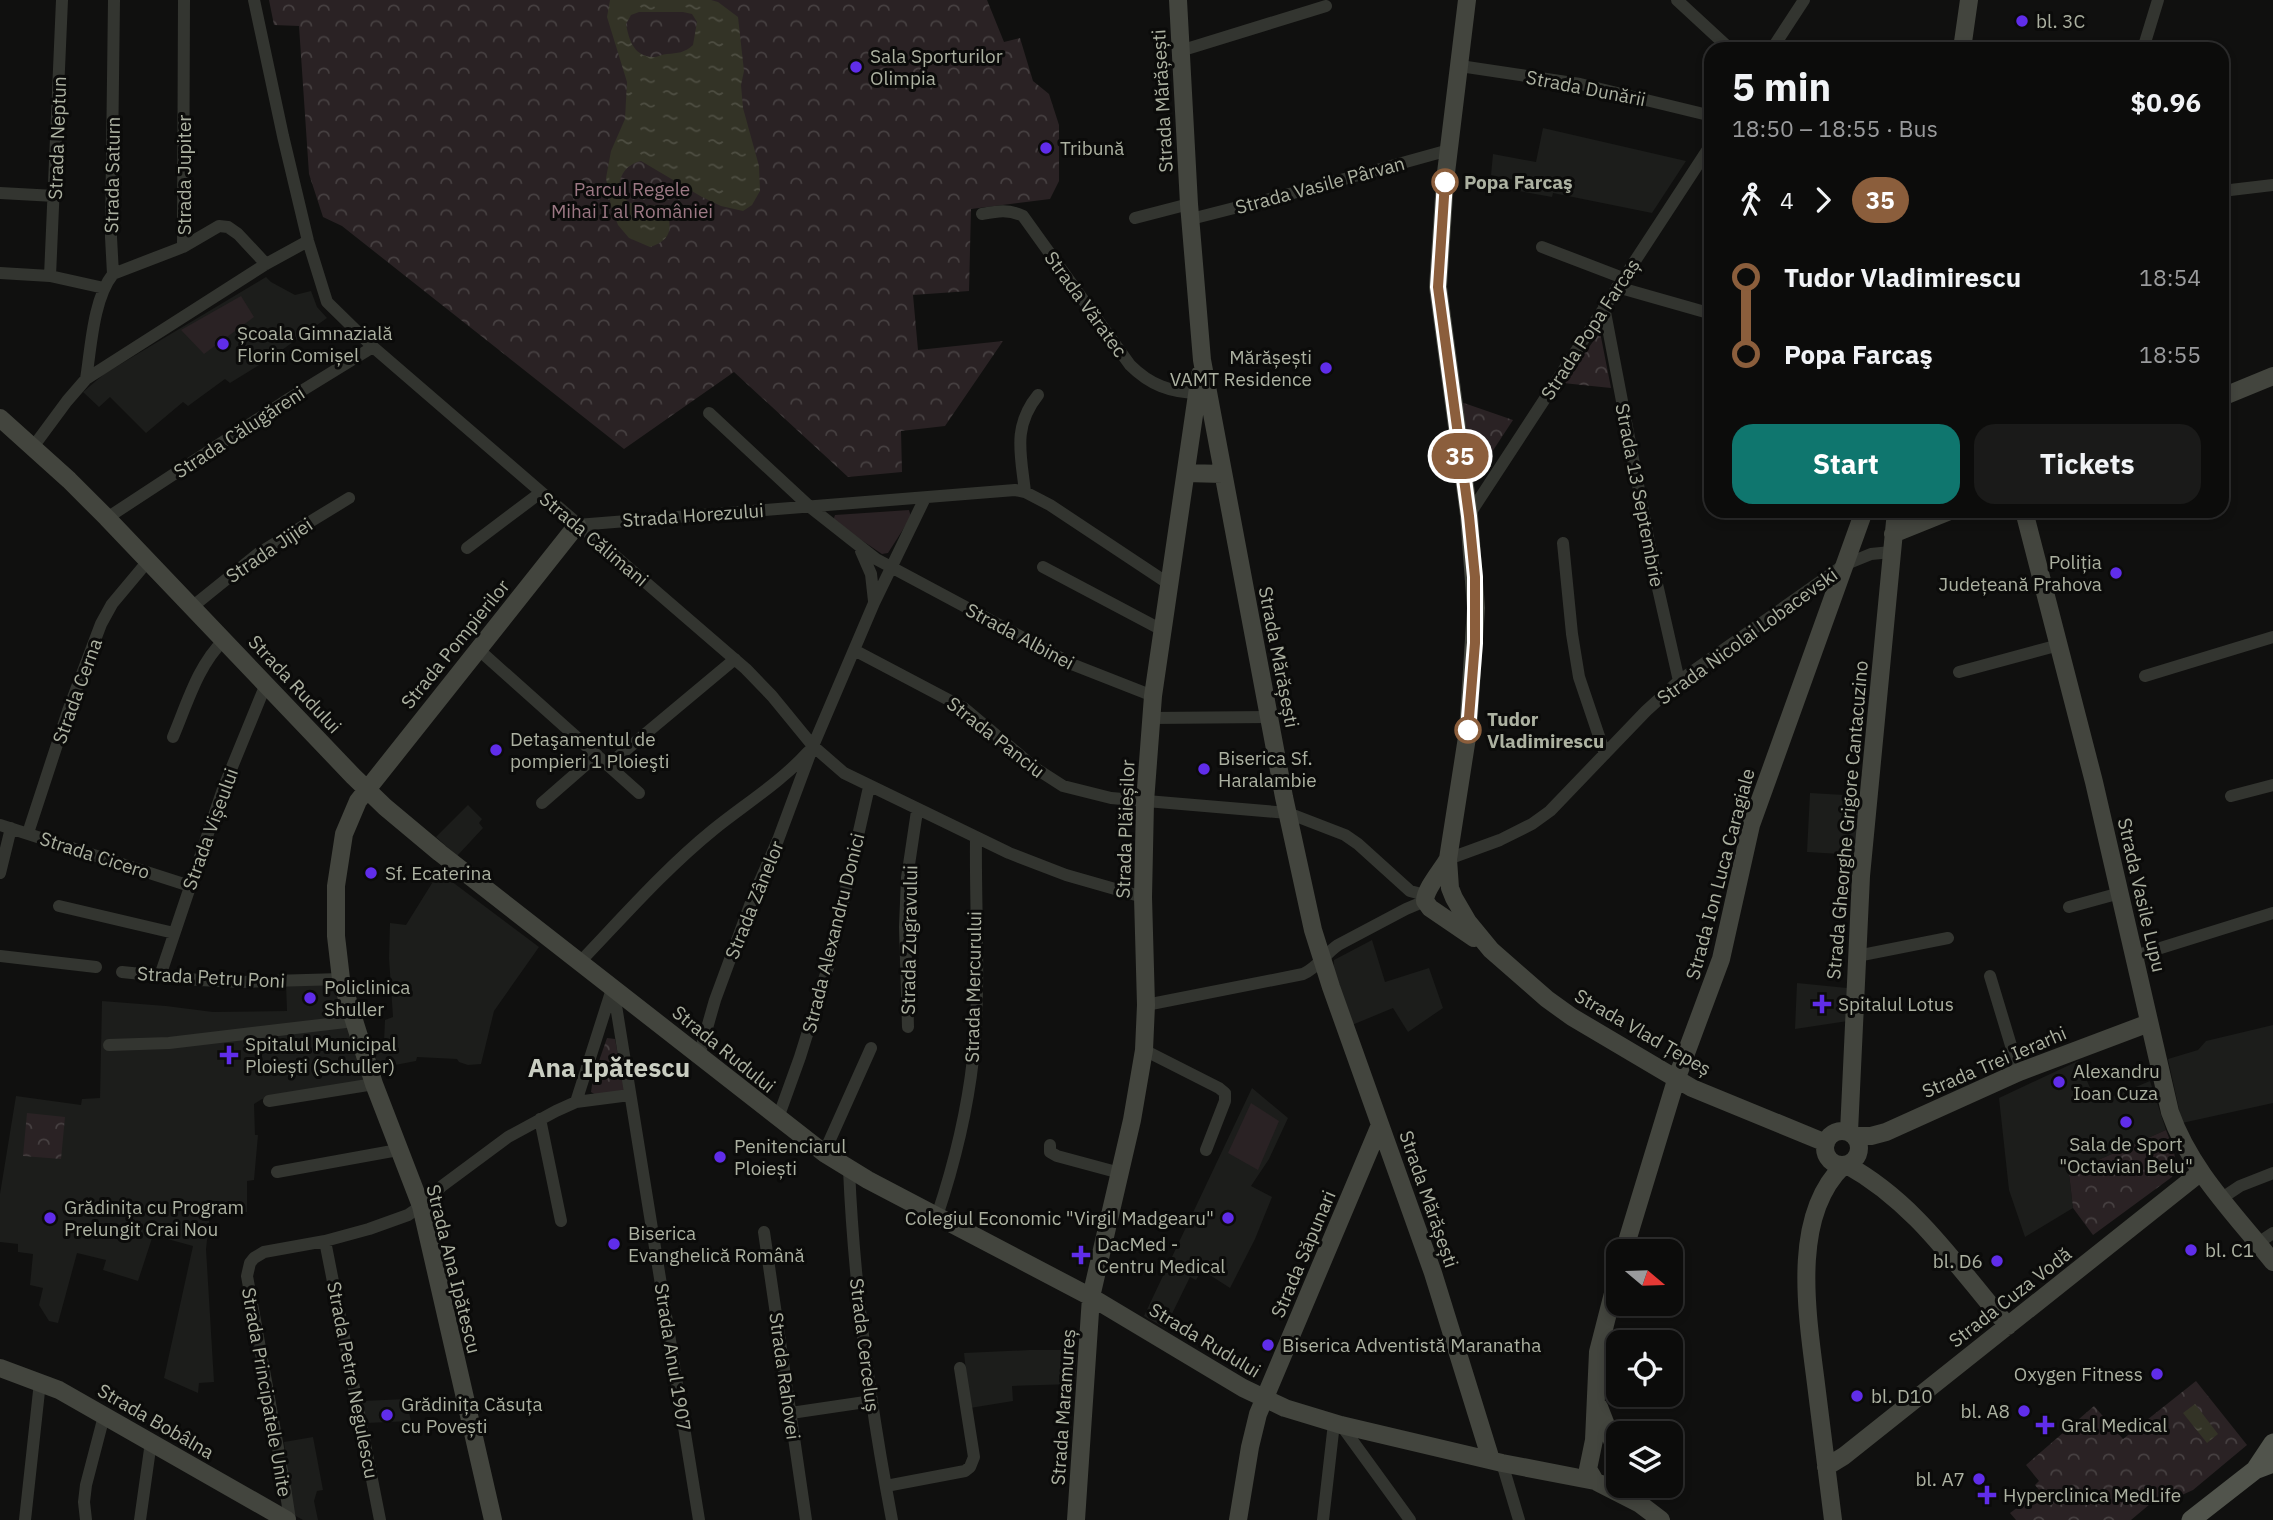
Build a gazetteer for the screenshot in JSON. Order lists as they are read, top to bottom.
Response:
{
  "streets": {
    "main road": [
      "Strada Mărășești",
      "Strada Pompierilor",
      "Strada Rudului",
      "Strada Gheorghe Grigore Cantacuzino",
      "Strada Plăieșilor",
      "Strada Ion Luca Caragiale",
      "Strada Vasile Lupu",
      "Strada Vlad Țepeș",
      "Strada Trei Ierarhi",
      "Strada Săpunari",
      "Strada Ana Ipătescu",
      "Strada Cuza Vodă",
      "Strada Maramureș",
      "Strada Bobâlna"
    ],
    "street": [
      "Strada Dunării",
      "Strada Neptun",
      "Strada Saturn",
      "Strada Jupiter",
      "Strada Vasile Pârvan",
      "Strada Văratec",
      "Strada Popa Farcaș",
      "Strada Călugăreni",
      "Strada 13 Septembrie",
      "Strada Horezului",
      "Strada Călimani",
      "Strada Jijiei",
      "Strada Albinei",
      "Strada Nicolai Lobacevski",
      "Strada Cerna",
      "Strada Panciu",
      "Strada Vișeului",
      "Strada Cicero",
      "Strada Zânelor",
      "Strada Alexandru Donici",
      "Strada Zugravului",
      "Strada Petru Poni",
      "Strada Mercurului",
      "Strada Cerceluș",
      "Strada Anul 1907",
      "Strada Rahovei",
      "Strada Petre Negulescu",
      "Strada Principatele Unite"
    ]
  },
  "crossings": [
    ["Strada Mărășești", "Strada Vasile Pârvan"],
    ["Strada Mărășești", "Strada Rudului"],
    ["Strada Mărășești", "Strada Panciu"],
    ["Strada Mărășești", "Strada Plăieșilor"],
    ["Strada Mărășești", "Strada Săpunari"],
    ["Strada Văratec", "Strada Plăieșilor"],
    ["Strada Popa Farcaș", "Strada 13 Septembrie"],
    ["Strada Călugăreni", "Strada Călimani"],
    ["Strada Călugăreni", "Strada Rudului"],
    ["Strada 13 Septembrie", "Strada Nicolai Lobacevski"],
    ["Strada Horezului", "Strada Călimani"],
    ["Strada Horezului", "Strada Albinei"],
    ["Strada Horezului", "Strada Pompierilor"],
    ["Strada Călimani", "Strada Pompierilor"],
    ["Strada Călimani", "Strada Plăieșilor"],
    ["Strada Călimani", "Strada Zânelor"],
    ["Strada Călimani", "Strada Alexandru Donici"],
    ["Strada Călimani", "Strada Zugravului"],
    ["Strada Călimani", "Strada Mercurului"],
    ["Strada Jijiei", "Strada Rudului"],
    ["Strada Albinei", "Strada Plăieșilor"],
    ["Strada Nicolai Lobacevski", "Strada Gheorghe Grigore Cantacuzino"],
    ["Strada Nicolai Lobacevski", "Strada Ion Luca Caragiale"],
    ["Strada Pompierilor", "Strada Rudului"],
    ["Strada Pompierilor", "Strada Ana Ipătescu"],
    ["Strada Rudului", "Strada Cerna"],
    ["Strada Rudului", "Strada Vișeului"],
    ["Strada Rudului", "Strada Plăieșilor"],
    ["Strada Rudului", "Strada Zânelor"],
    ["Strada Rudului", "Strada Alexandru Donici"],
    ["Strada Rudului", "Strada Mercurului"],
    ["Strada Rudului", "Strada Săpunari"],
    ["Strada Rudului", "Strada Ana Ipătescu"],
    ["Strada Rudului", "Strada Cerceluș"],
    ["Strada Rudului", "Strada Anul 1907"],
    ["Strada Rudului", "Strada Maramureș"],
    ["Strada Cerna", "Strada Cicero"],
    ["Strada Panciu", "Strada Plăieșilor"],
    ["Strada Panciu", "Strada Vlad Țepeș"],
    ["Strada Gheorghe Grigore Cantacuzino", "Strada Vlad Țepeș"],
    ["Strada Gheorghe Grigore Cantacuzino", "Strada Trei Ierarhi"],
    ["Strada Gheorghe Grigore Cantacuzino", "Strada Cuza Vodă"],
    ["Strada Vișeului", "Strada Cicero"],
    ["Strada Vișeului", "Strada Petru Poni"],
    ["Strada Plăieșilor", "Strada Maramureș"],
    ["Strada Ion Luca Caragiale", "Strada Vlad Țepeș"],
    ["Strada Vasile Lupu", "Strada Trei Ierarhi"],
    ["Strada Vasile Lupu", "Strada Cuza Vodă"],
    ["Strada Petru Poni", "Strada Ana Ipătescu"],
    ["Strada Vlad Țepeș", "Strada Trei Ierarhi"],
    ["Strada Petre Negulescu", "Strada Principatele Unite"],
    ["Strada Principatele Unite", "Strada Bobâlna"]
  ],
  "districts": ["Ana Ipătescu"],
  "parks": ["Parcul Regele Mihai I al României"],
  "places": {
    "other": [
      "bl. 3C",
      "Sala Sporturilor Olimpia",
      "Tribună",
      "Popa Farcaş",
      "Școala Gimnazială Florin Comișel",
      "Mărășești VAMT Residence",
      "Poliția Județeană Prahova",
      "Tudor Vladimirescu",
      "Detaşamentul de pompieri 1 Ploieşti",
      "Biserica Sf. Haralambie",
      "Sf. Ecaterina",
      "Policlinica Shuller",
      "Alexandru Ioan Cuza",
      "Sala de Sport \"Octavian Belu\"",
      "Penitenciarul Ploiești",
      "Grădinița cu Program Prelungit Crai Nou",
      "Colegiul Economic \"Virgil Madgearu\"",
      "Biserica Evanghelică Română",
      "bl. C1",
      "bl. D6",
      "Biserica Adventistă Maranatha",
      "Oxygen Fitness",
      "bl. D10",
      "bl. A8",
      "Grădinița Căsuța cu Povești",
      "bl. A7"
    ],
    "health": [
      "Spitalul Lotus",
      "Spitalul Municipal Ploiești (Schuller)",
      "DacMed - Centru Medical",
      "Gral Medical",
      "Hyperclinica MedLife"
    ]
  },
  "lines": ["bus line 35"],
  "north": "right",
  "page": {
    "on_map": "35",
    "heading": ["5 min", "18:50 – 18:55 · Bus", "$0.96"],
    "legs": ["4", "35"],
    "list": [
      {
        "name": "Tudor Vladimirescu",
        "value": "18:54"
      },
      {
        "name": "Popa Farcaş",
        "value": "18:55"
      }
    ],
    "buttons": ["Start", "Tickets"]
  }
}
